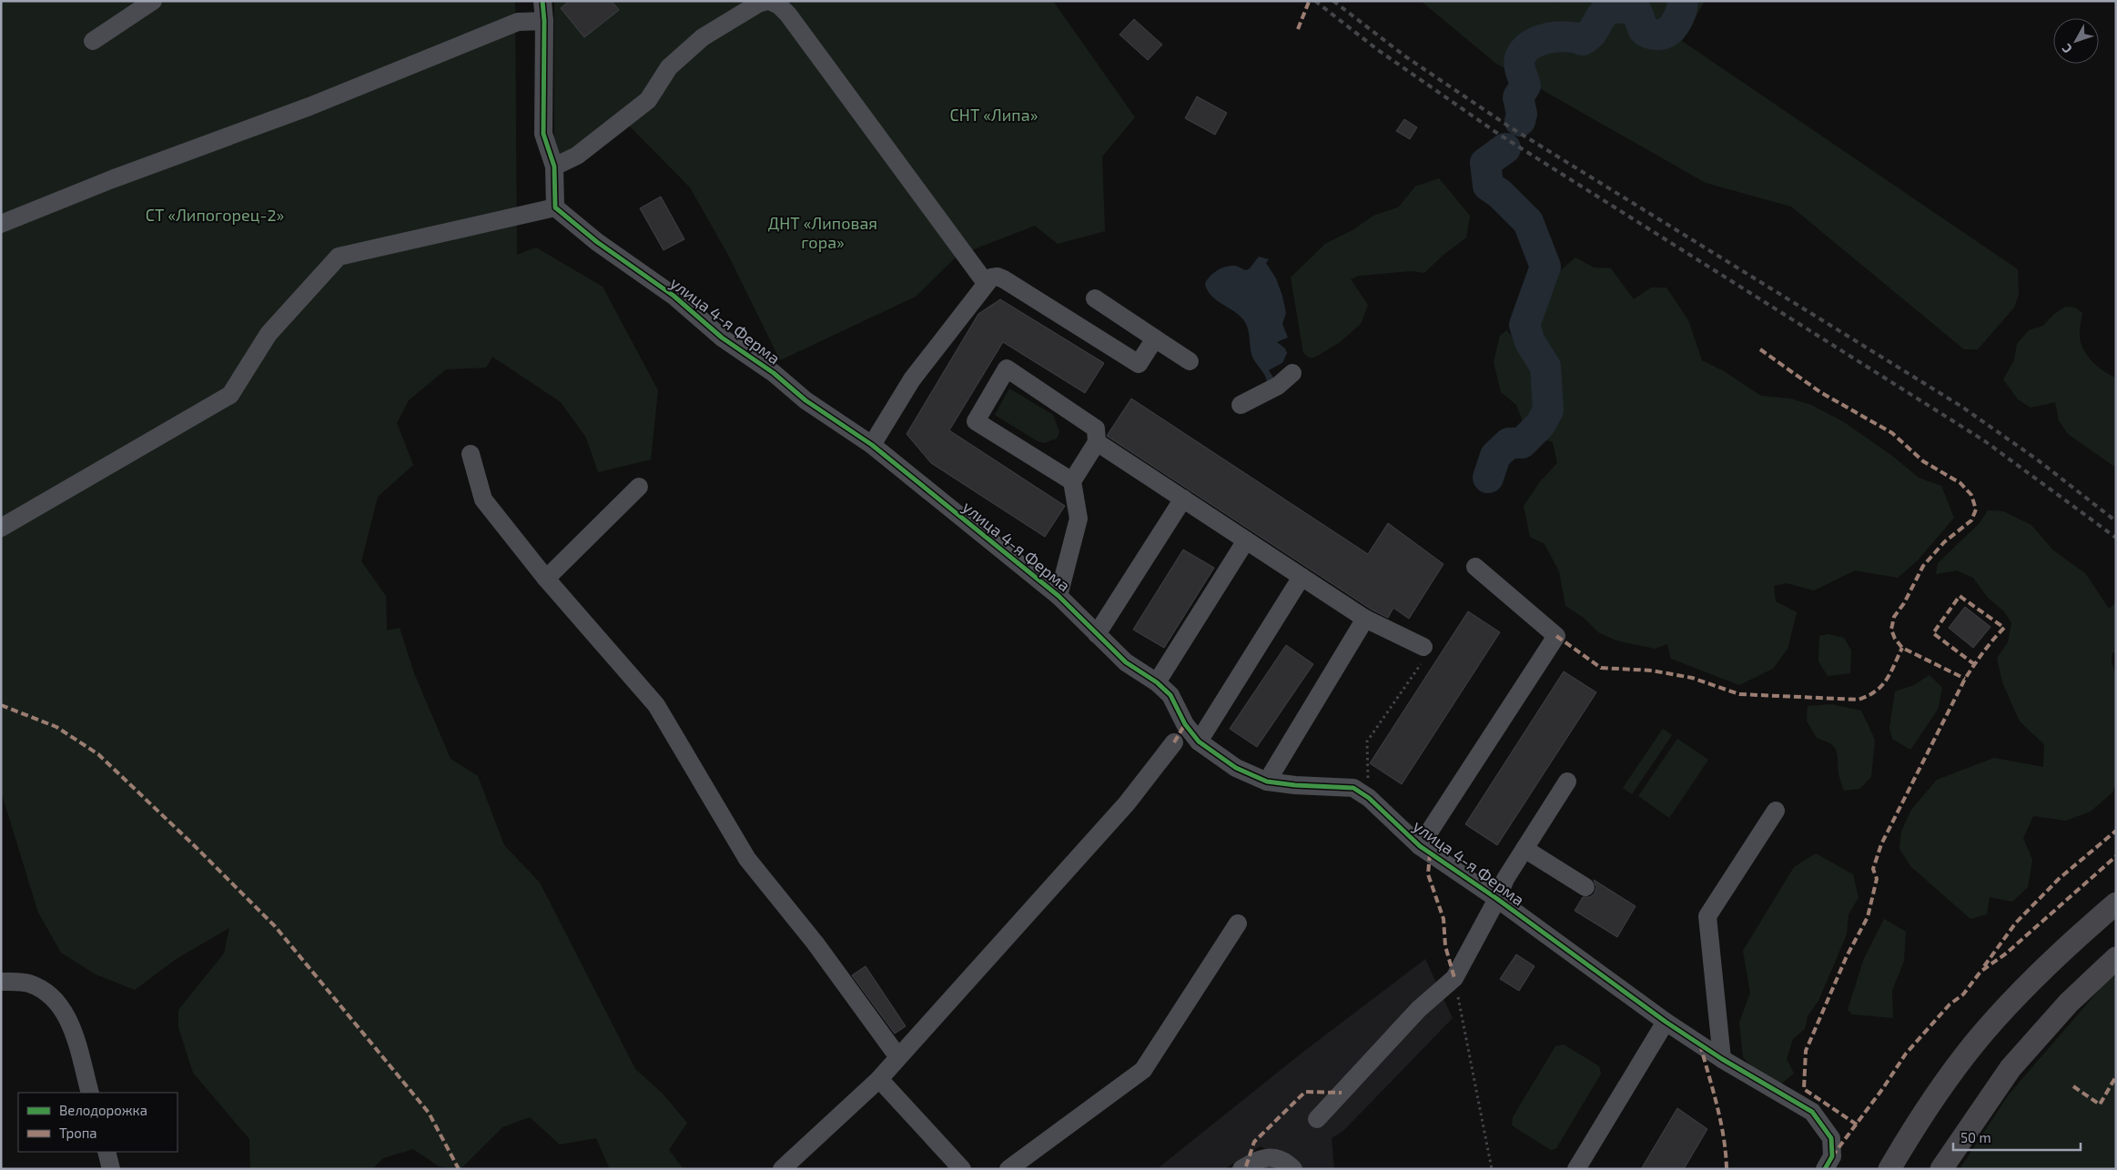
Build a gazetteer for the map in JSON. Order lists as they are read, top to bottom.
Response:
{
  "streets": {
    "street": ["улица 4-я Ферма"]
  },
  "parks": ["СНТ «Липа»", "СТ «Липогорец-2»", "ДНТ «Липовая гора»"],
  "legend": ["Велодорожка", "Тропа"],
  "scale_bar": "50 m",
  "north": "bottom left"
}
